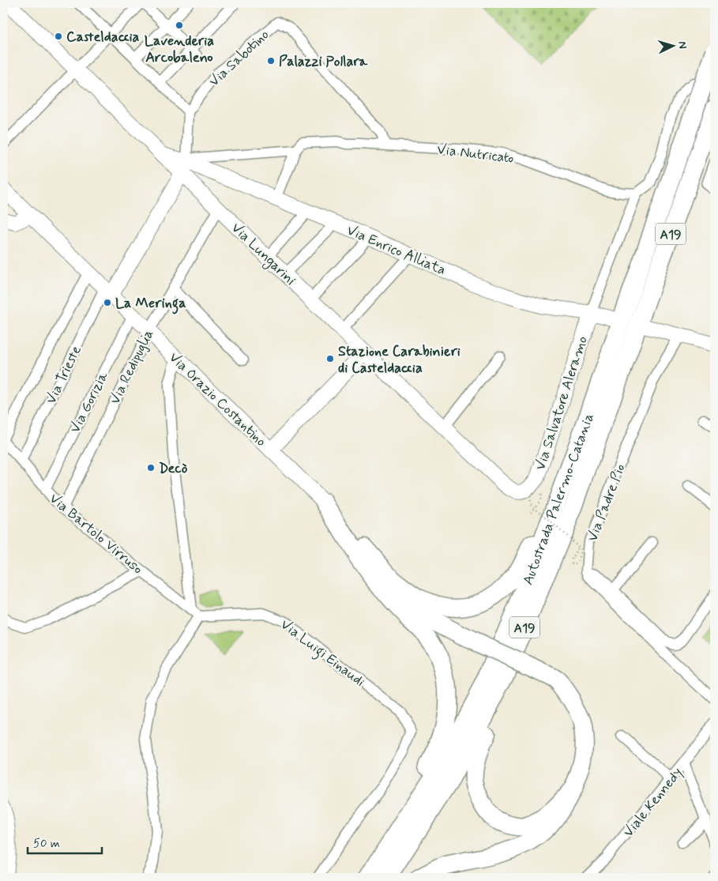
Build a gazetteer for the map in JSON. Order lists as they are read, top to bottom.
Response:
{
  "streets": {
    "highway": ["A19", "Autostrada Palermo-Catania"],
    "street": [
      "Via Sabotino",
      "Via Nutricato",
      "Via Enrico Alliata",
      "Via Lungarini",
      "Via Redipuglia",
      "Via Trieste",
      "Via Orazio Costantino",
      "Via Gorizia",
      "Via Salvatore Aleramo",
      "Via Padre Pio",
      "Via Bartolo Virruso",
      "Via Luigi Einaudi",
      "Viale Kennedy"
    ]
  },
  "crossings": [
    ["Via Sabotino", "Via Nutricato"],
    ["Via Nutricato", "Via Enrico Alliata"],
    ["Via Nutricato", "Via Lungarini"],
    ["A19", "Autostrada Palermo-Catania"],
    ["Via Enrico Alliata", "Via Lungarini"],
    ["Via Enrico Alliata", "Via Salvatore Aleramo"],
    ["Via Lungarini", "Via Redipuglia"],
    ["Via Lungarini", "Via Salvatore Aleramo"],
    ["Via Redipuglia", "Via Orazio Costantino"],
    ["Via Redipuglia", "Via Bartolo Virruso"],
    ["Via Trieste", "Via Orazio Costantino"],
    ["Via Trieste", "Via Bartolo Virruso"],
    ["Via Orazio Costantino", "Via Gorizia"],
    ["Via Gorizia", "Via Bartolo Virruso"],
    ["Via Bartolo Virruso", "Via Luigi Einaudi"]
  ],
  "places": [
    "Lavenderia Arcobaleno",
    "Casteldaccia",
    "Palazzi Pollara",
    "La Meringa",
    "Stazione Carabinieri di Casteldaccia",
    "Decò"
  ],
  "scale_bar": "50 m",
  "north": "right"
}
